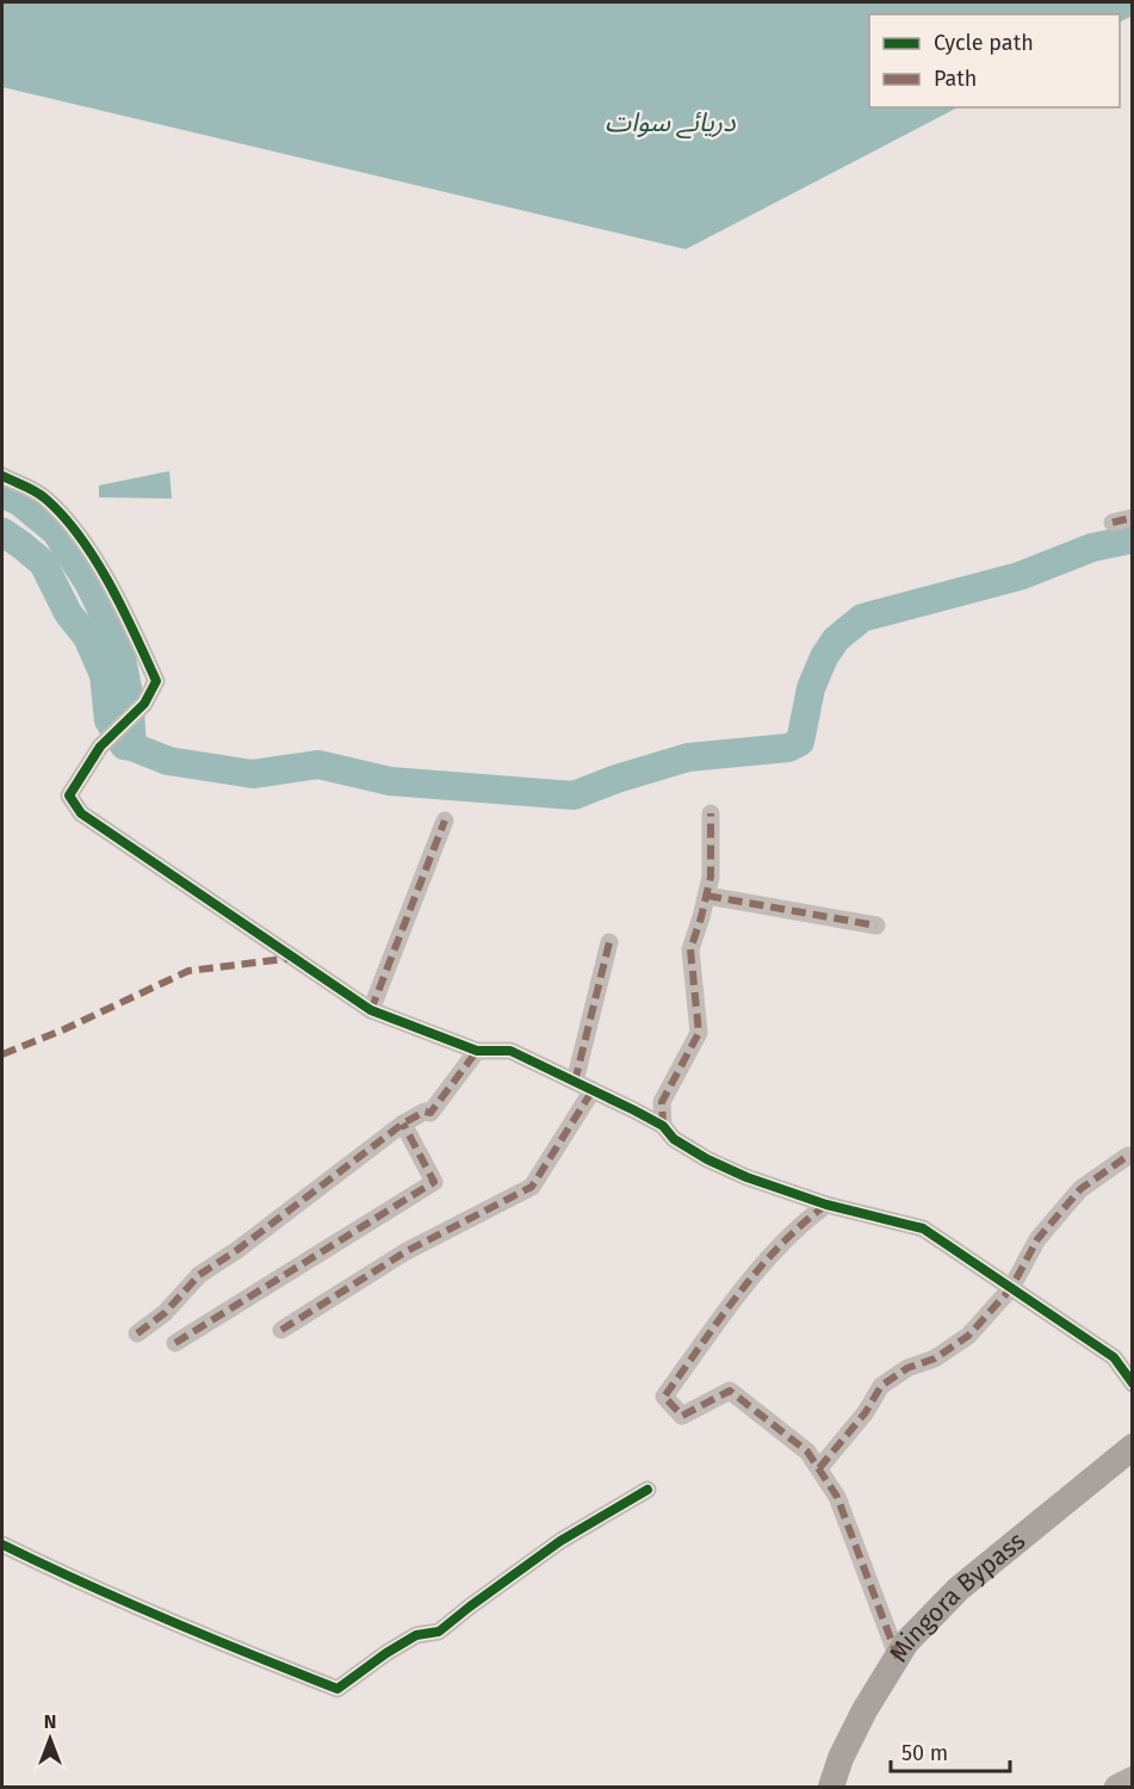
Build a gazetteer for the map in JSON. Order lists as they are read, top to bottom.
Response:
{
  "streets": {
    "highway": ["Mingora Bypass"]
  },
  "water": ["دریائے سوات"],
  "legend": ["Cycle path", "Path"],
  "scale_bar": "50 m",
  "north": "top"
}
